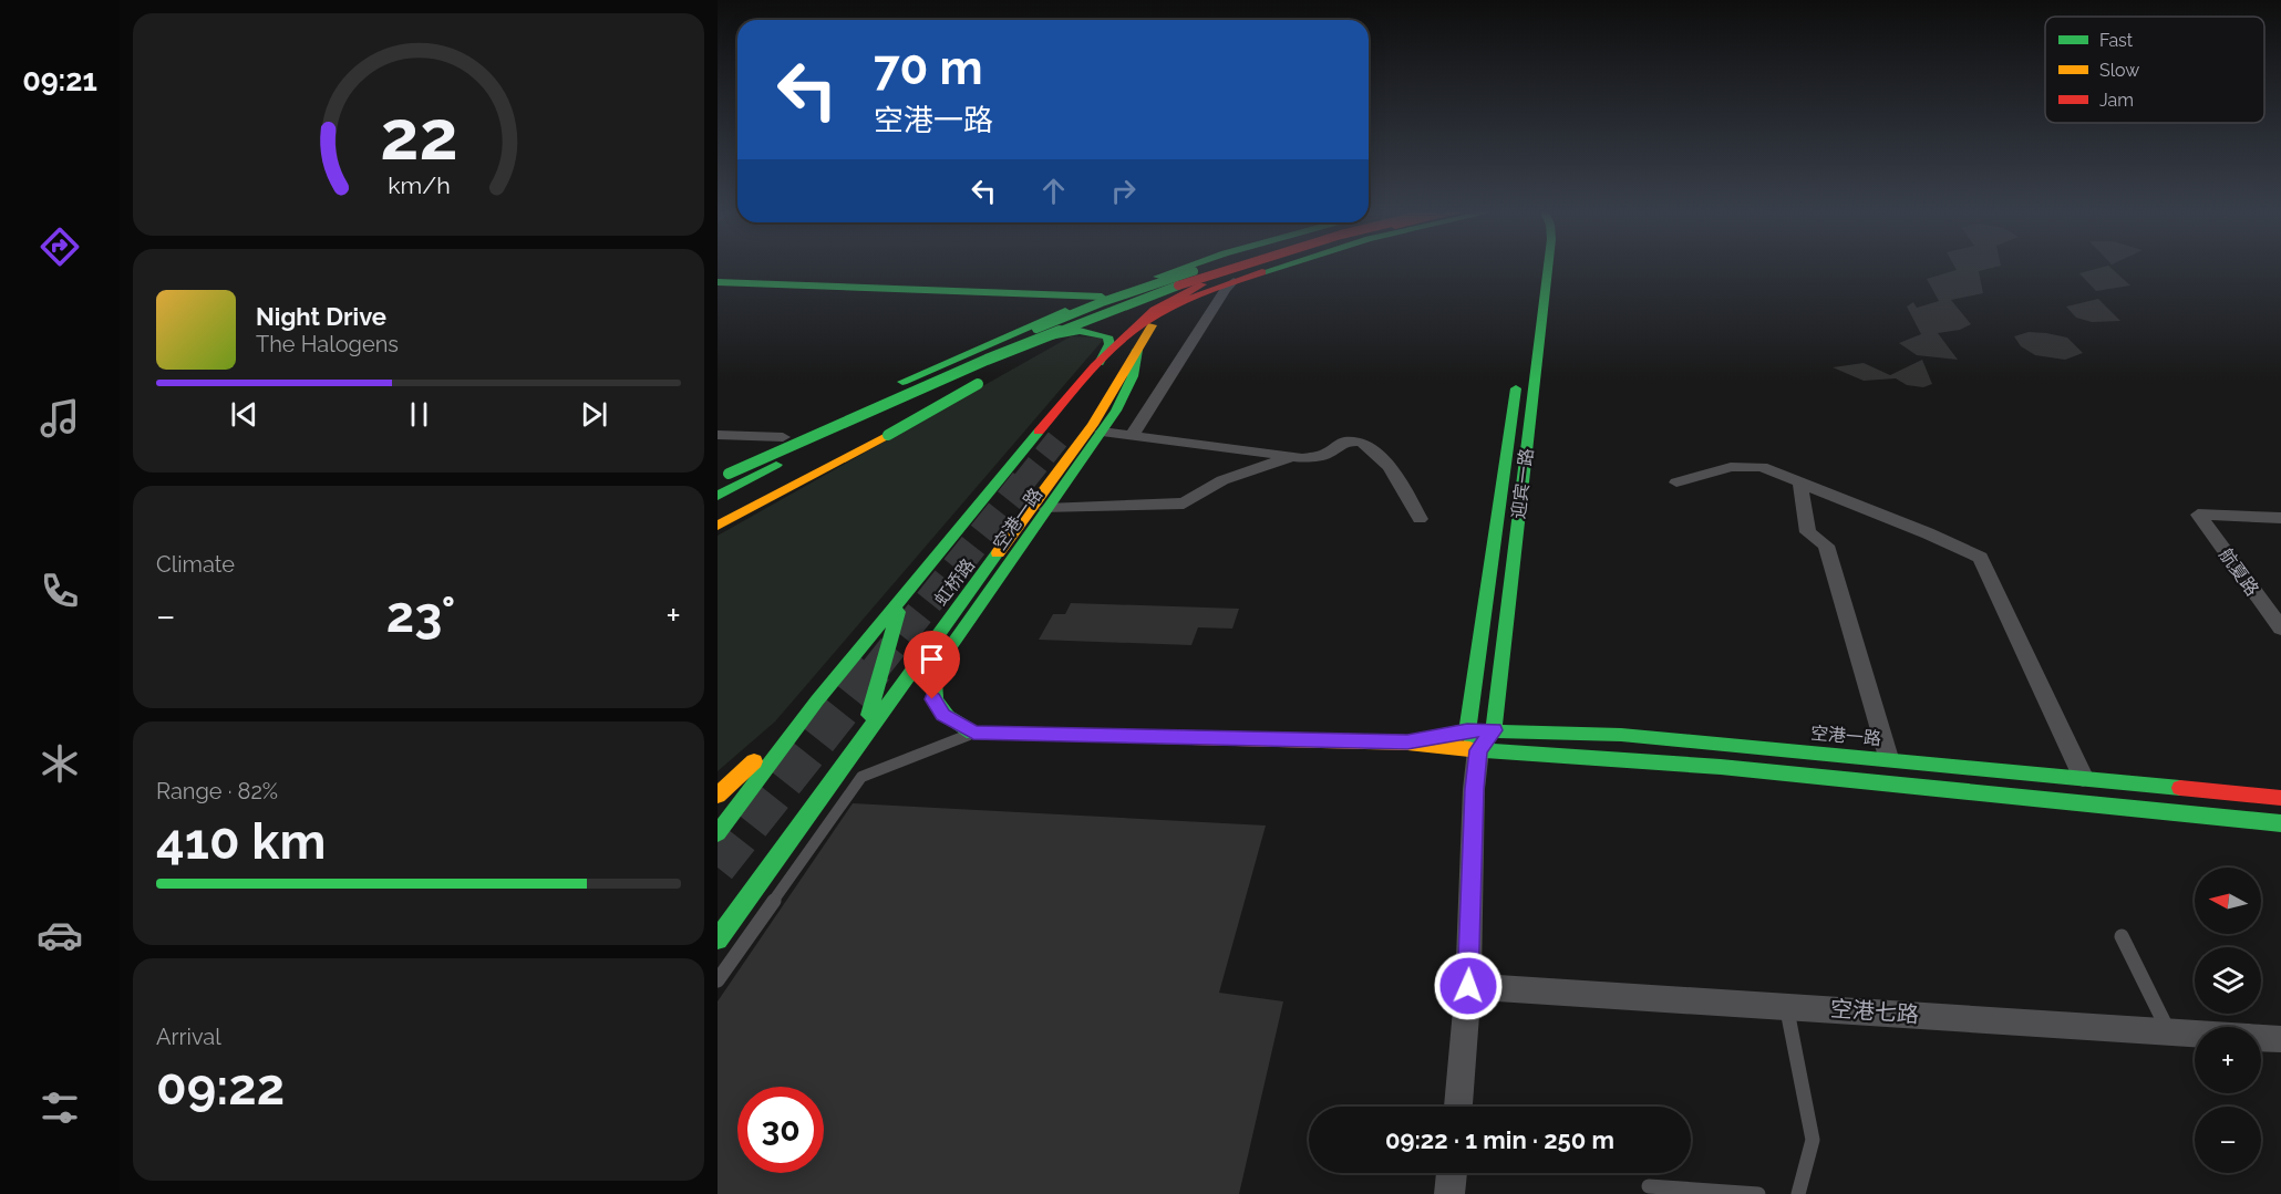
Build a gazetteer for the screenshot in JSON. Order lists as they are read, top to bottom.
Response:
{
  "streets": {
    "main road": ["迎宾一路", "空港一路", "虹桥路"],
    "street": ["航夏路", "空港七路"]
  },
  "crossings": [
    ["迎宾一路", "空港一路"],
    ["迎宾一路", "空港七路"],
    ["空港一路", "虹桥路"]
  ],
  "legend": ["Fast", "Slow", "Jam"],
  "north": "left",
  "page": {
    "tabs": "09:21",
    "turn": ["70 m", "空港一路"],
    "song": ["Night Drive", "The Halogens"],
    "tile": [
      "Climate",
      ["Range · 82%", "410 km"],
      ["Arrival", "09:22"]
    ],
    "heat": ["−", "23°", "+"],
    "map_buttons": ["+", "−"],
    "limit": "30",
    "trip": "09:22 · 1 min · 250 m",
    "gauge": ["22", "km/h"]
  }
}
